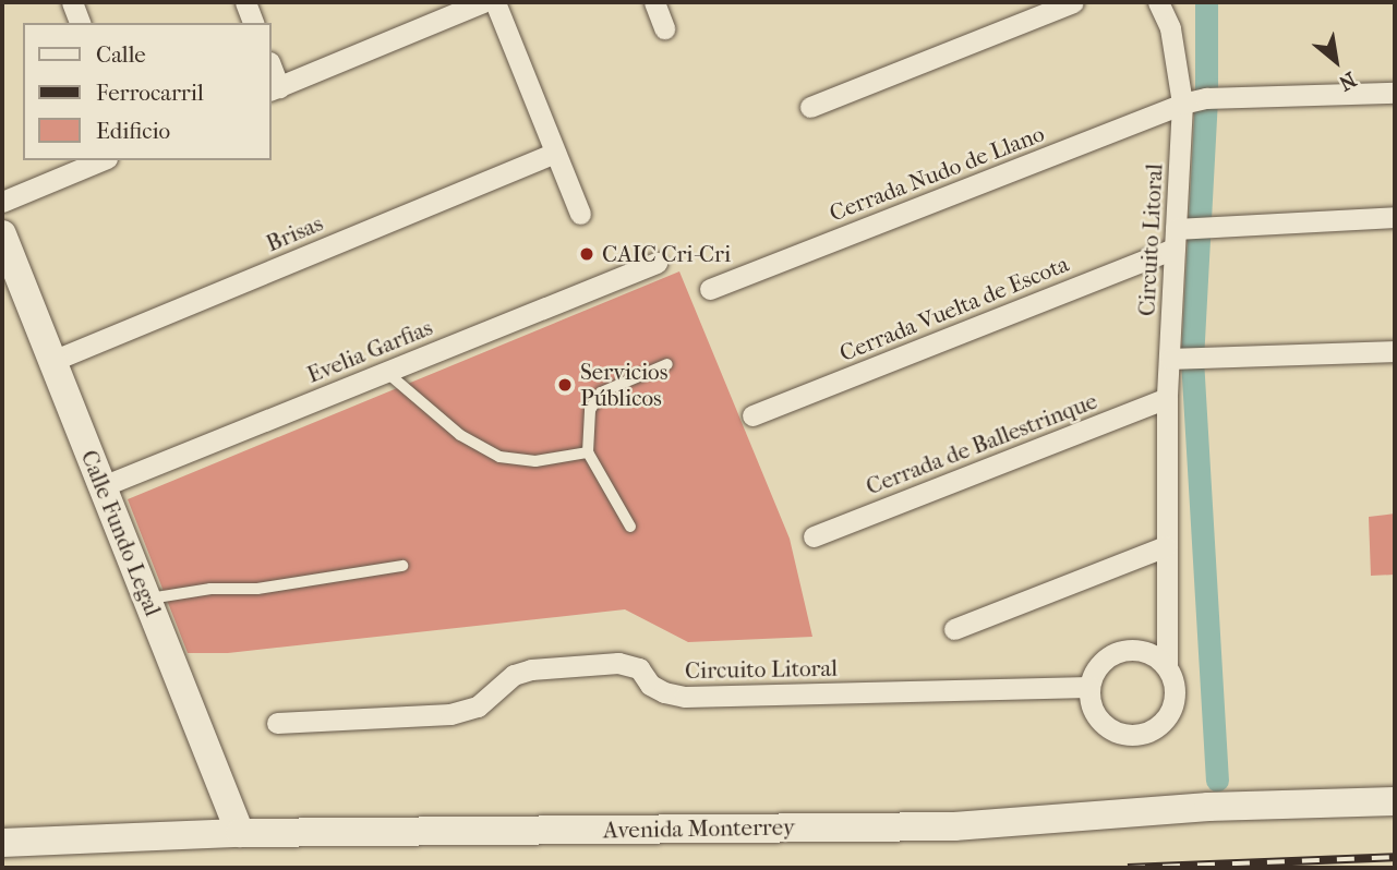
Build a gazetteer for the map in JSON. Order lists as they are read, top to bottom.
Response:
{
  "streets": {
    "street": [
      "Cerrada Nudo de Llano",
      "Brisas",
      "Circuito Litoral",
      "Cerrada Vuelta de Escota",
      "Evelia Garfias",
      "Cerrada de Ballestrinque",
      "Calle Fundo Legal",
      "Avenida Monterrey"
    ]
  },
  "crossings": [
    ["Cerrada Nudo de Llano", "Circuito Litoral"],
    ["Brisas", "Calle Fundo Legal"],
    ["Circuito Litoral", "Cerrada Vuelta de Escota"],
    ["Circuito Litoral", "Cerrada de Ballestrinque"],
    ["Evelia Garfias", "Calle Fundo Legal"],
    ["Calle Fundo Legal", "Avenida Monterrey"]
  ],
  "places": ["CAIC Cri-Cri", "Servicios Públicos"],
  "legend": ["Calle", "Ferrocarril", "Edificio"],
  "north": "bottom right"
}
